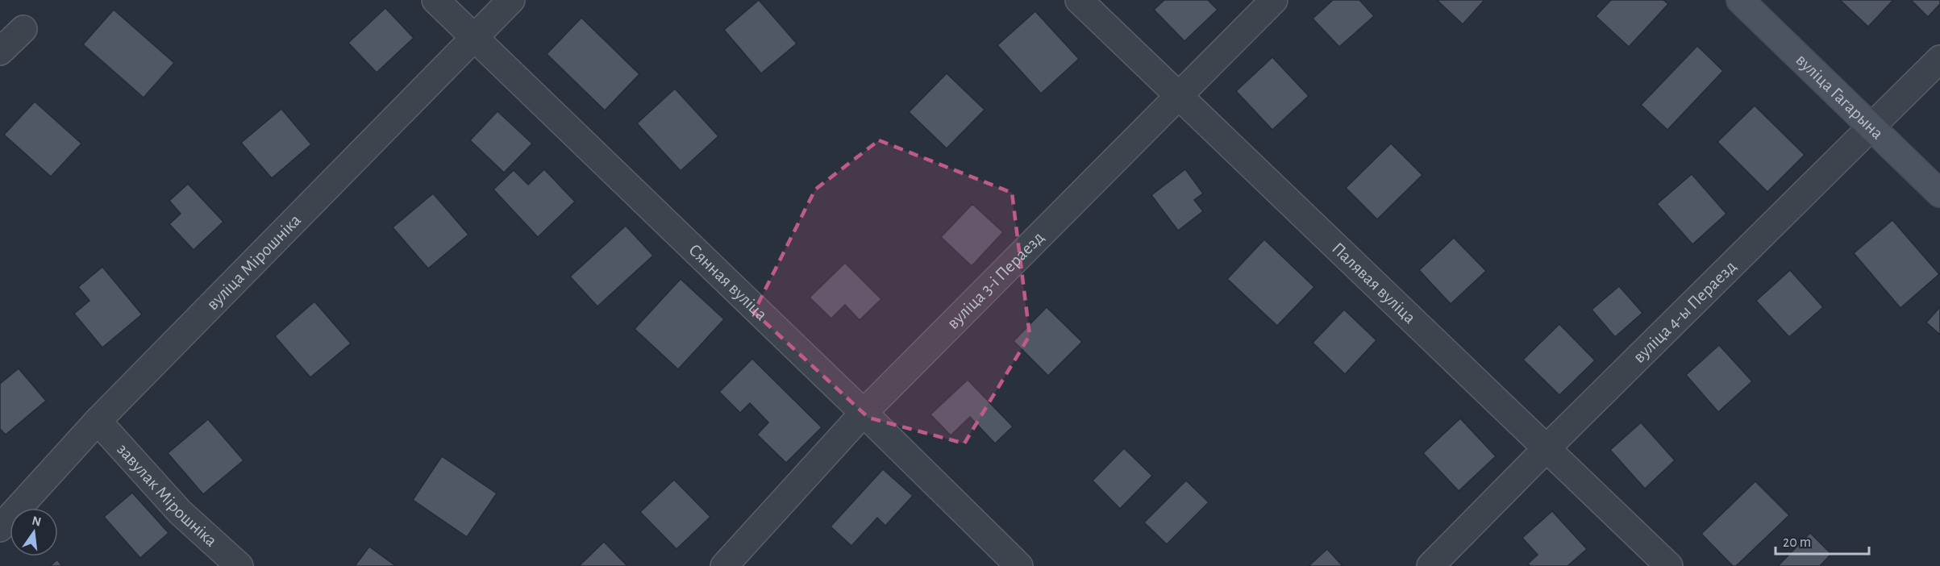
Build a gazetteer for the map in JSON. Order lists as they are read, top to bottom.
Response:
{
  "streets": {
    "main road": ["вуліца Гагарына"],
    "street": [
      "вуліца Мірошніка",
      "вуліца 3-і Пераезд",
      "Сянная вуліца",
      "Палявая вуліца",
      "вуліца 4-ы Пераезд",
      "завулак Мірошніка"
    ]
  },
  "crossings": [
    ["вуліца Гагарына", "вуліца 4-ы Пераезд"],
    ["вуліца Мірошніка", "Сянная вуліца"],
    ["вуліца Мірошніка", "завулак Мірошніка"],
    ["вуліца 3-і Пераезд", "Сянная вуліца"],
    ["вуліца 3-і Пераезд", "Палявая вуліца"],
    ["Палявая вуліца", "вуліца 4-ы Пераезд"]
  ],
  "scale_bar": "20 m",
  "north": "top"
}
